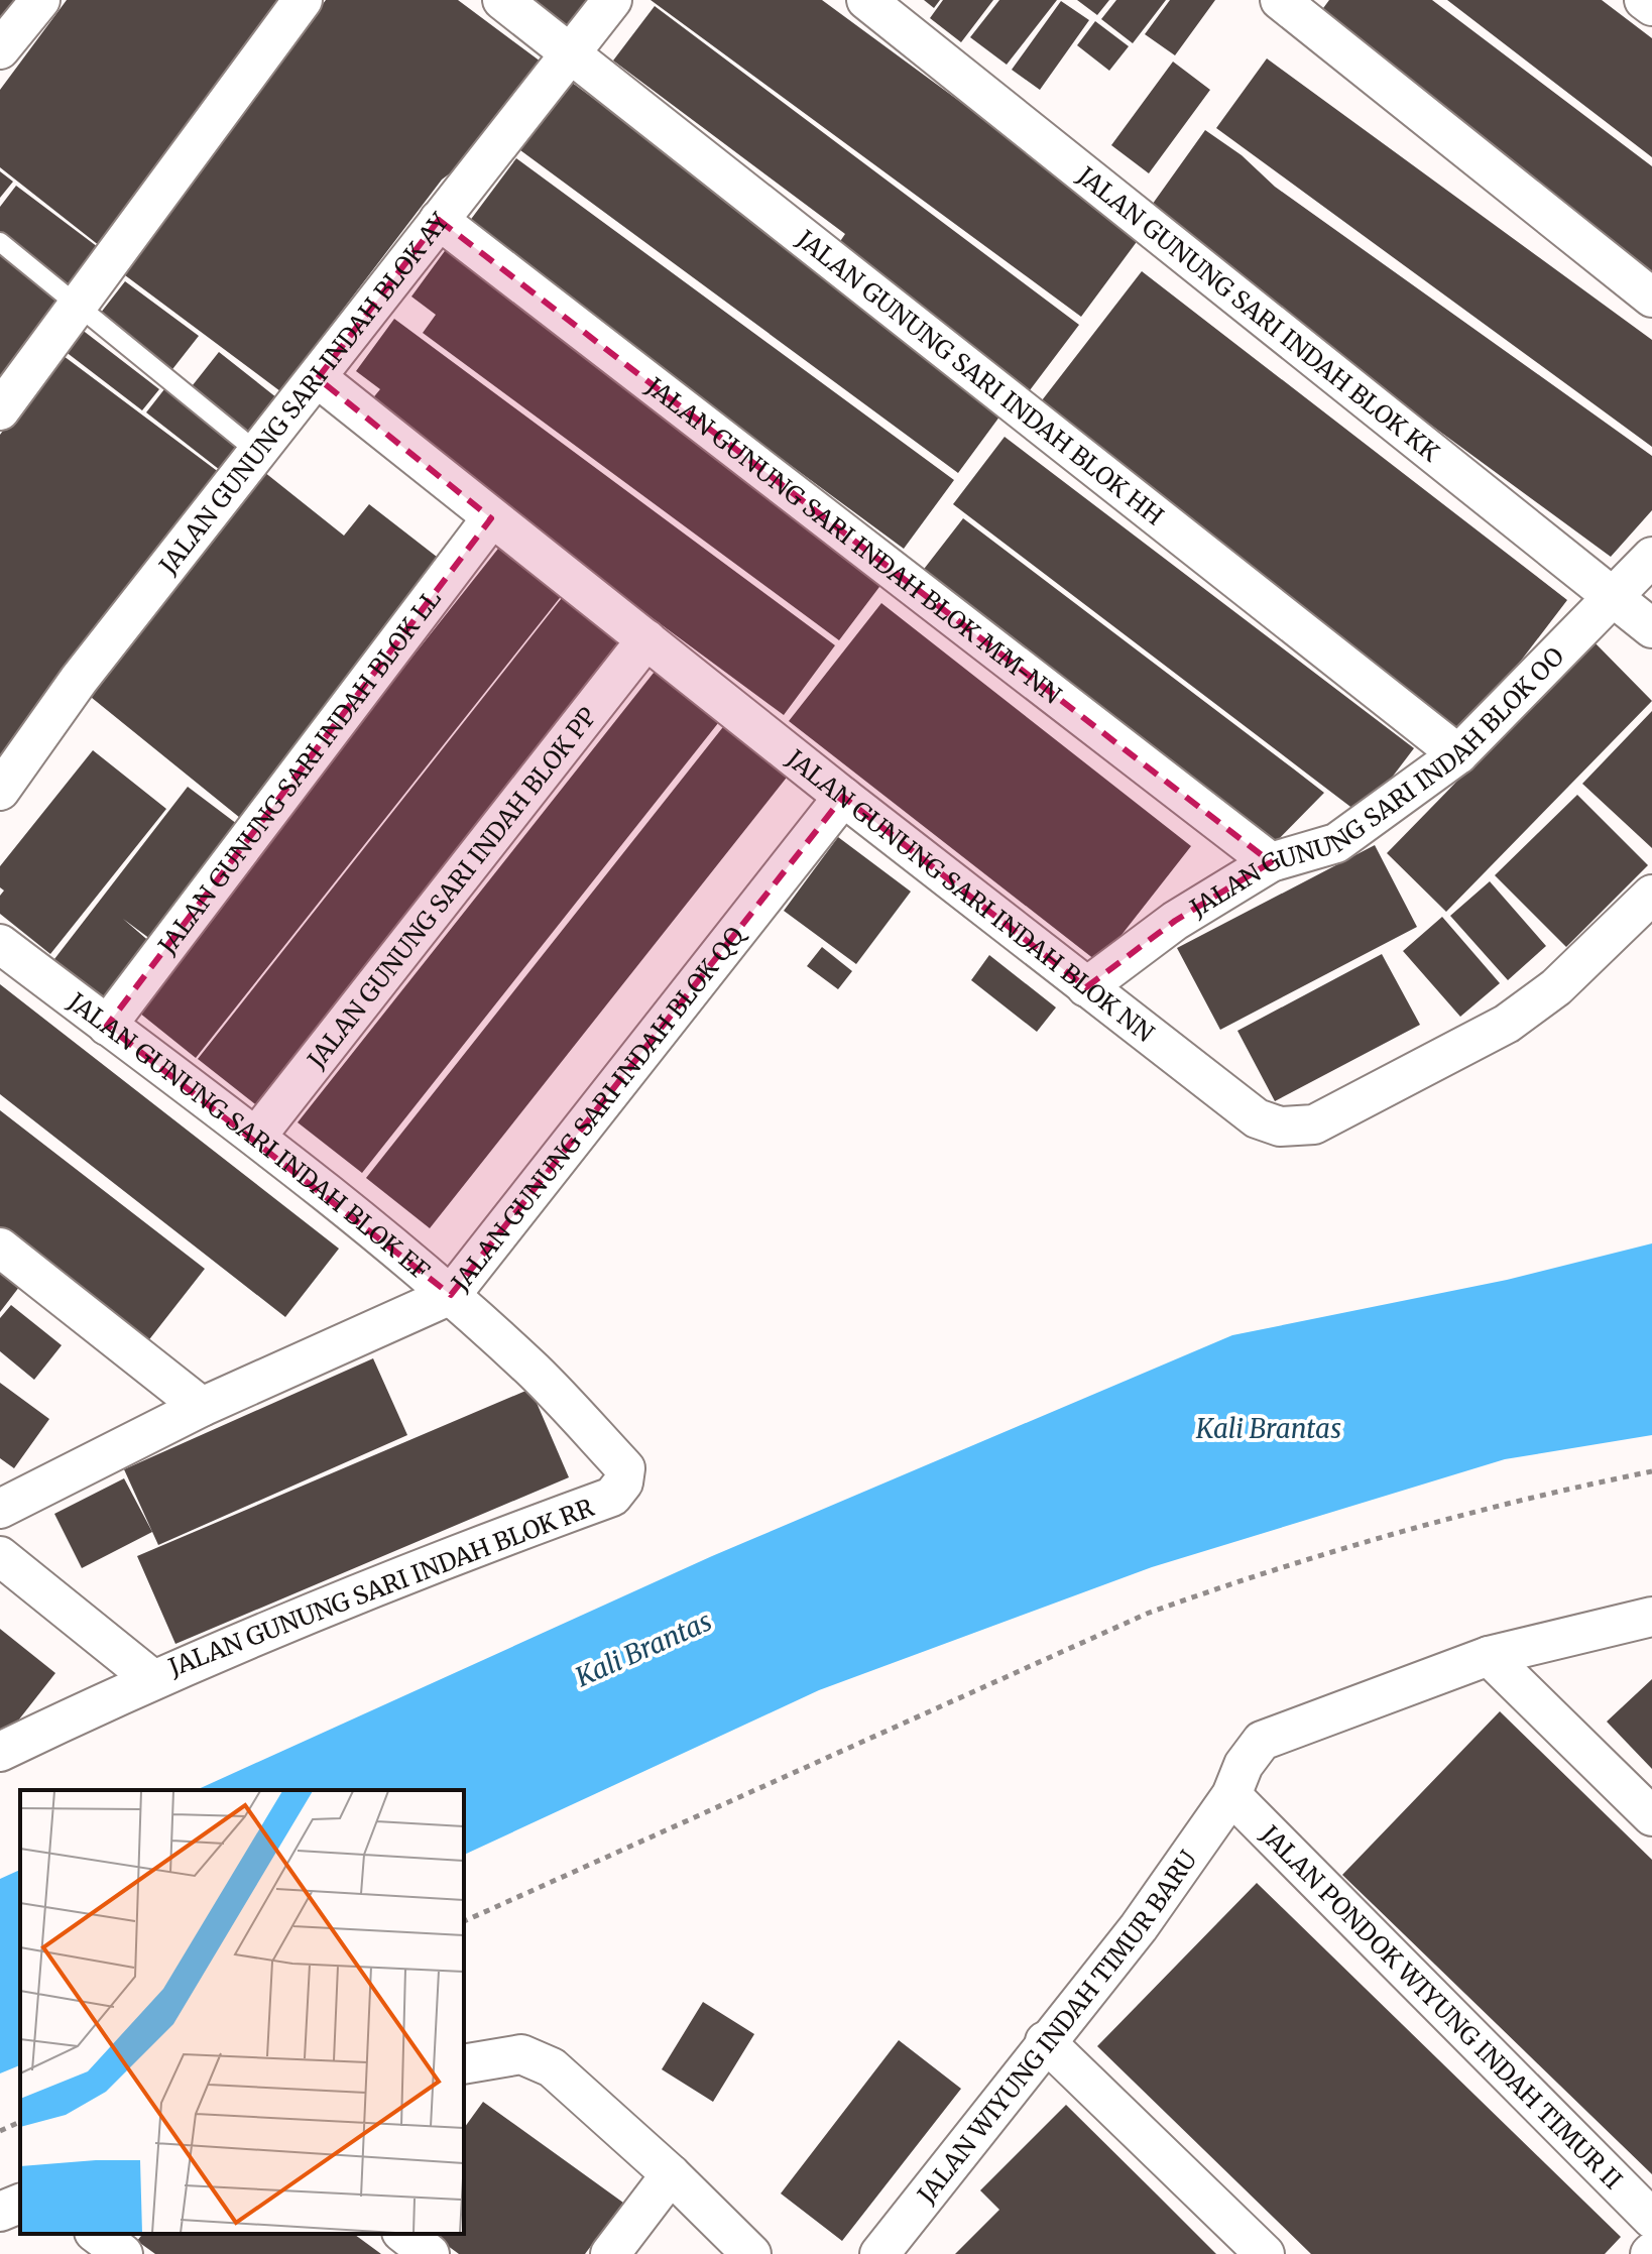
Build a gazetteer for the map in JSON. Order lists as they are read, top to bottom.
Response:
{
  "streets": {
    "street": [
      "JALAN GUNUNG SARI INDAH BLOK KK",
      "JALAN GUNUNG SARI INDAH BLOK HH",
      "JALAN GUNUNG SARI INDAH BLOK AY",
      "JALAN GUNUNG SARI INDAH BLOK MM-NN",
      "JALAN GUNUNG SARI INDAH BLOK LL",
      "JALAN GUNUNG SARI INDAH BLOK OO",
      "JALAN GUNUNG SARI INDAH BLOK PP",
      "JALAN GUNUNG SARI INDAH BLOK NN",
      "JALAN GUNUNG SARI INDAH BLOK QQ",
      "JALAN GUNUNG SARI INDAH BLOK EF",
      "JALAN GUNUNG SARI INDAH BLOK RR",
      "JALAN PONDOK WIYUNG INDAH TIMUR II",
      "JALAN WIYUNG INDAH TIMUR BARU"
    ]
  },
  "crossings": [
    ["JALAN GUNUNG SARI INDAH BLOK KK", "JALAN GUNUNG SARI INDAH BLOK OO"],
    ["JALAN GUNUNG SARI INDAH BLOK HH", "JALAN GUNUNG SARI INDAH BLOK AY"],
    ["JALAN GUNUNG SARI INDAH BLOK HH", "JALAN GUNUNG SARI INDAH BLOK OO"],
    ["JALAN GUNUNG SARI INDAH BLOK AY", "JALAN GUNUNG SARI INDAH BLOK MM-NN"],
    ["JALAN GUNUNG SARI INDAH BLOK AY", "JALAN GUNUNG SARI INDAH BLOK NN"],
    ["JALAN GUNUNG SARI INDAH BLOK MM-NN", "JALAN GUNUNG SARI INDAH BLOK OO"],
    ["JALAN GUNUNG SARI INDAH BLOK LL", "JALAN GUNUNG SARI INDAH BLOK NN"],
    ["JALAN GUNUNG SARI INDAH BLOK LL", "JALAN GUNUNG SARI INDAH BLOK EF"],
    ["JALAN GUNUNG SARI INDAH BLOK OO", "JALAN GUNUNG SARI INDAH BLOK NN"],
    ["JALAN GUNUNG SARI INDAH BLOK PP", "JALAN GUNUNG SARI INDAH BLOK NN"],
    ["JALAN GUNUNG SARI INDAH BLOK PP", "JALAN GUNUNG SARI INDAH BLOK EF"],
    ["JALAN GUNUNG SARI INDAH BLOK NN", "JALAN GUNUNG SARI INDAH BLOK QQ"],
    ["JALAN GUNUNG SARI INDAH BLOK QQ", "JALAN GUNUNG SARI INDAH BLOK EF"],
    ["JALAN GUNUNG SARI INDAH BLOK EF", "JALAN GUNUNG SARI INDAH BLOK RR"],
    ["JALAN PONDOK WIYUNG INDAH TIMUR II", "JALAN WIYUNG INDAH TIMUR BARU"]
  ],
  "water": ["Kali Brantas"]
}
